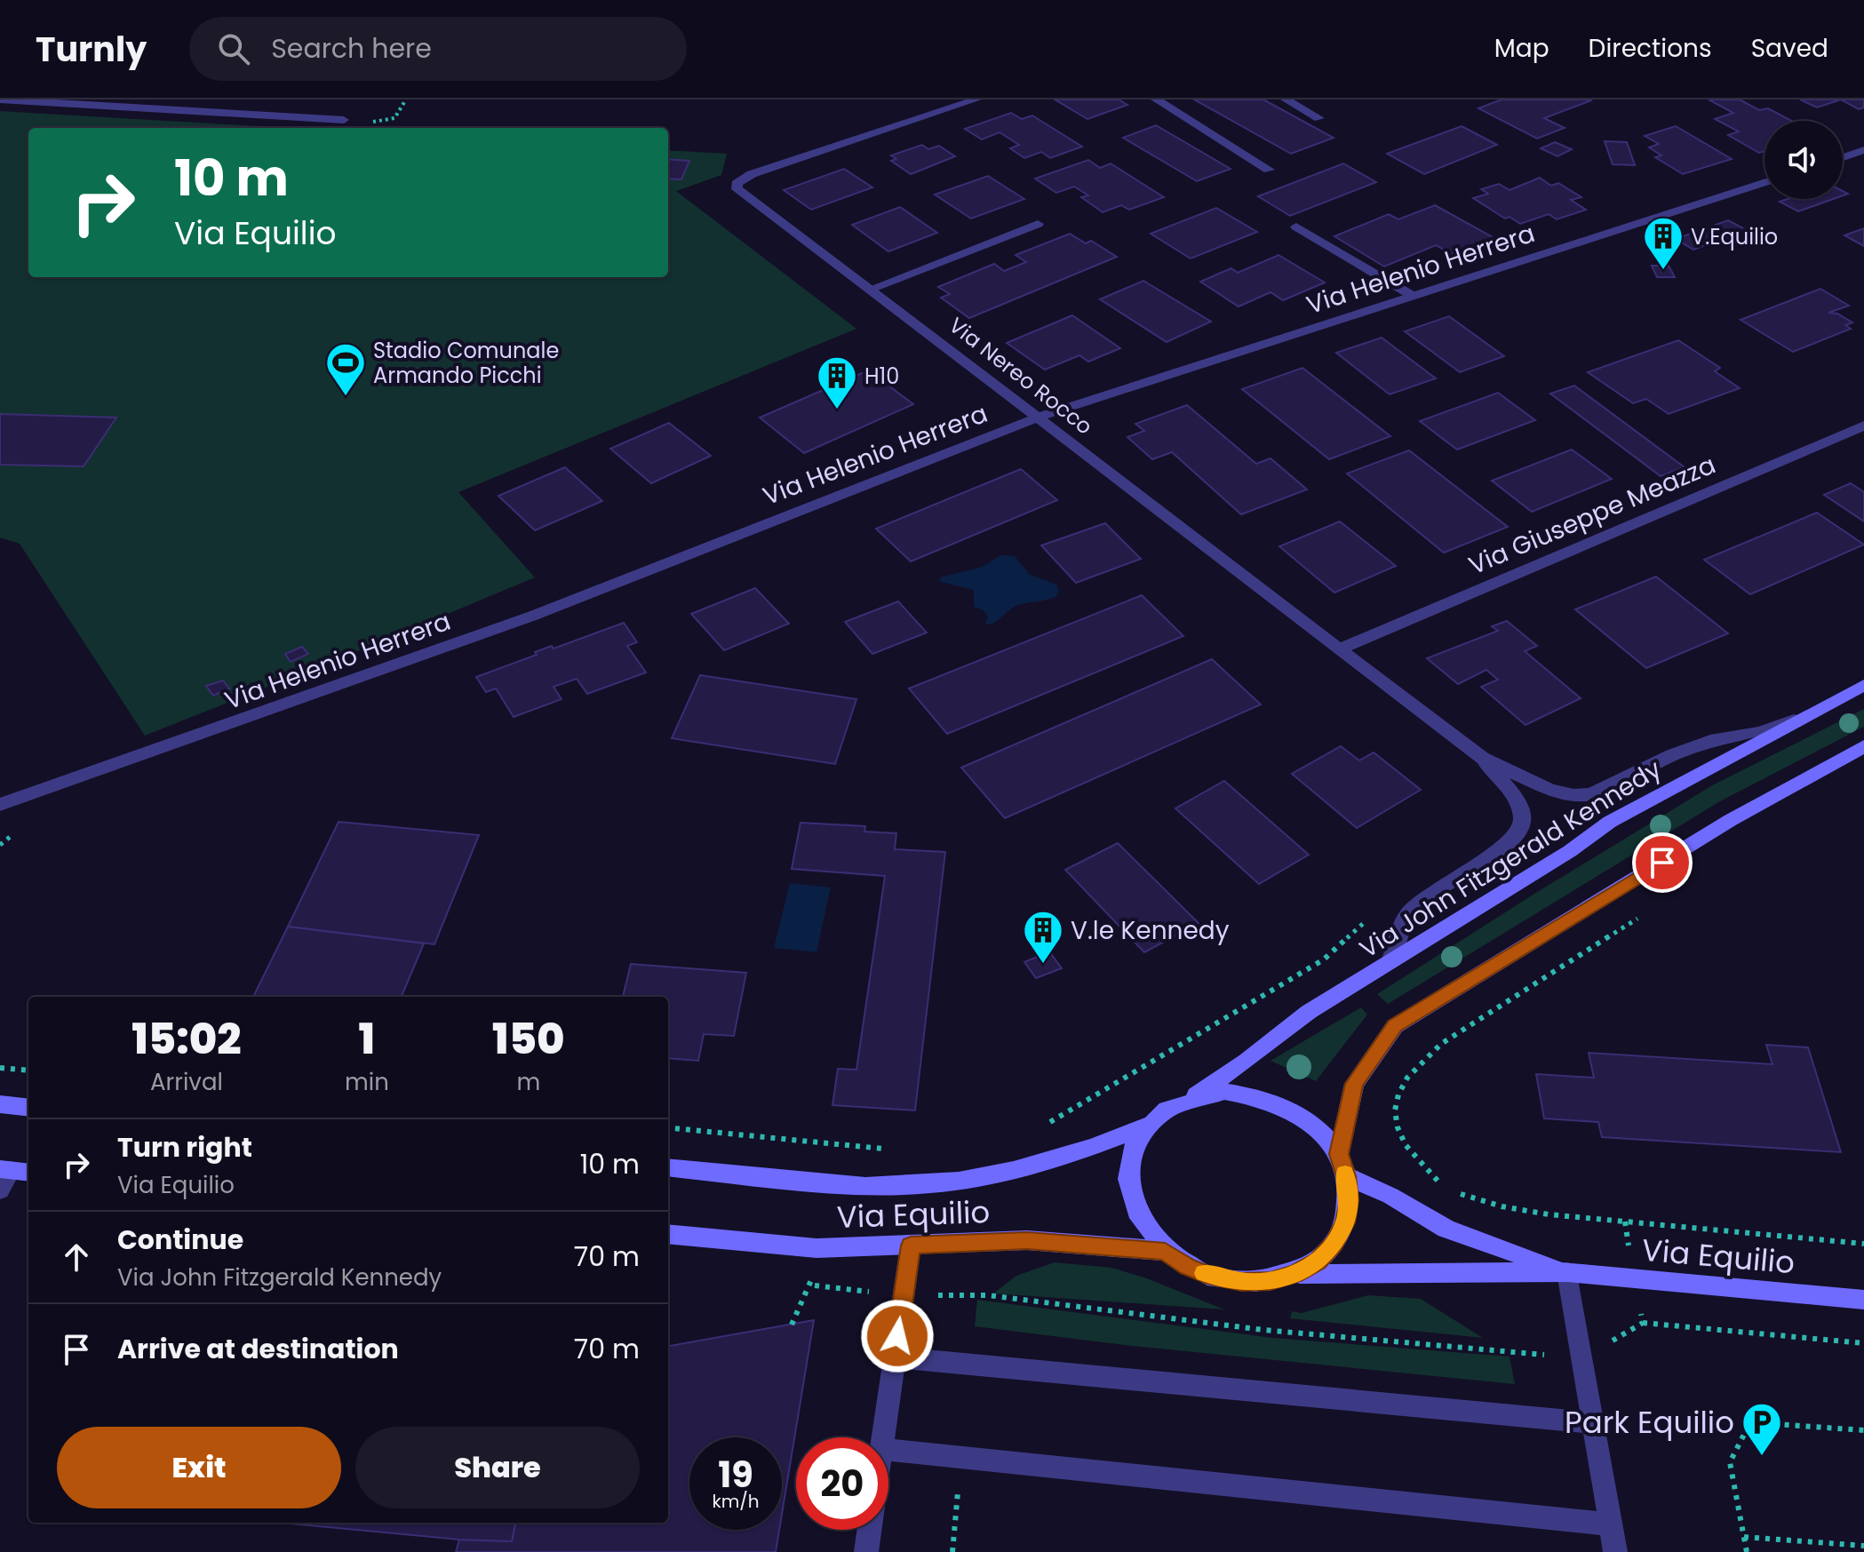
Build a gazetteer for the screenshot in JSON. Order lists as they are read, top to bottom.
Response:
{
  "streets": {
    "main road": ["Via John Fitzgerald Kennedy", "Via Equilio"],
    "street": ["Via Helenio Herrera", "Via Nereo Rocco", "Via Giuseppe Meazza"]
  },
  "crossings": [
    ["Via Helenio Herrera", "Via Nereo Rocco"],
    ["Via Nereo Rocco", "Via Giuseppe Meazza"],
    ["Via Nereo Rocco", "Via John Fitzgerald Kennedy"],
    ["Via John Fitzgerald Kennedy", "Via Equilio"]
  ],
  "places": {
    "building": ["V.Equilio", "H10", "V.le Kennedy"],
    "sports": ["Stadio Comunale Armando Picchi"],
    "parking": ["Park Equilio"]
  },
  "page": {
    "header": "Turnly",
    "search": "Search here",
    "nav": ["Map", "Directions", "Saved"],
    "turn": ["10 m", "Via Equilio"],
    "eta": [
      "15:02",
      "Arrival",
      "1",
      "min",
      "150",
      "m"
    ],
    "list": [
      {
        "name": "Turn right",
        "note": "Via Equilio",
        "value": "10 m"
      },
      {
        "name": "Continue",
        "note": "Via John Fitzgerald Kennedy",
        "value": "70 m"
      },
      {
        "name": "Arrive at destination",
        "value": "70 m"
      }
    ],
    "buttons": ["Exit", "Share"],
    "speed": "19 km/h",
    "limit": "20"
  }
}
